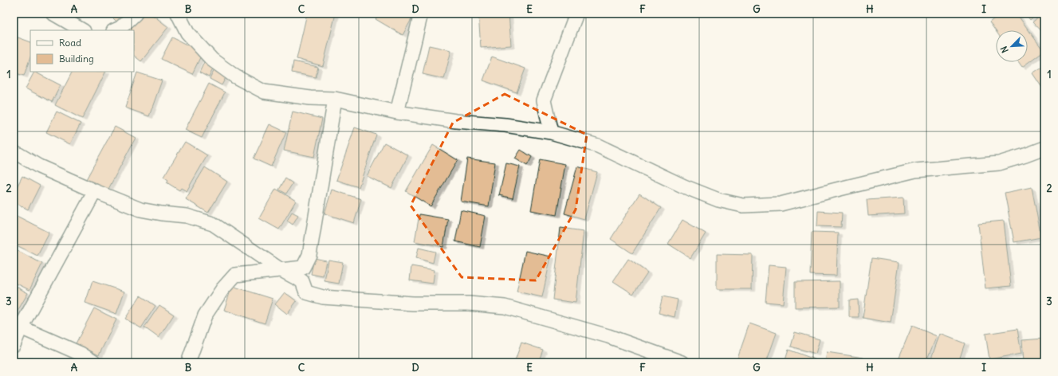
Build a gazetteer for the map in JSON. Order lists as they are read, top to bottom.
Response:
{
  "legend": ["Road", "Building"],
  "north": "bottom left",
  "grid": {
    "columns": [
      "A",
      "B",
      "C",
      "D",
      "E",
      "F",
      "G",
      "H",
      "I"
    ],
    "rows": ["1", "2", "3"]
  }
}
